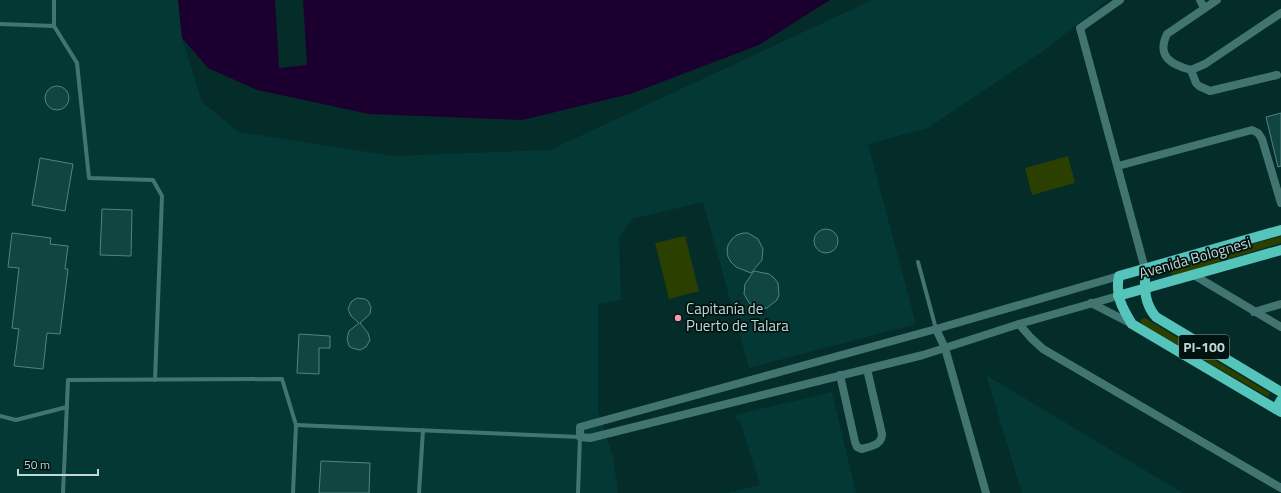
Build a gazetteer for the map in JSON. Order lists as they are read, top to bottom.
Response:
{
  "streets": {
    "main road": ["Avenida Bolognesi", "PI-100"]
  },
  "crossings": [
    ["Avenida Bolognesi", "PI-100"]
  ],
  "places": ["Capitanía de Puerto de Talara"],
  "scale_bar": "50 m"
}
